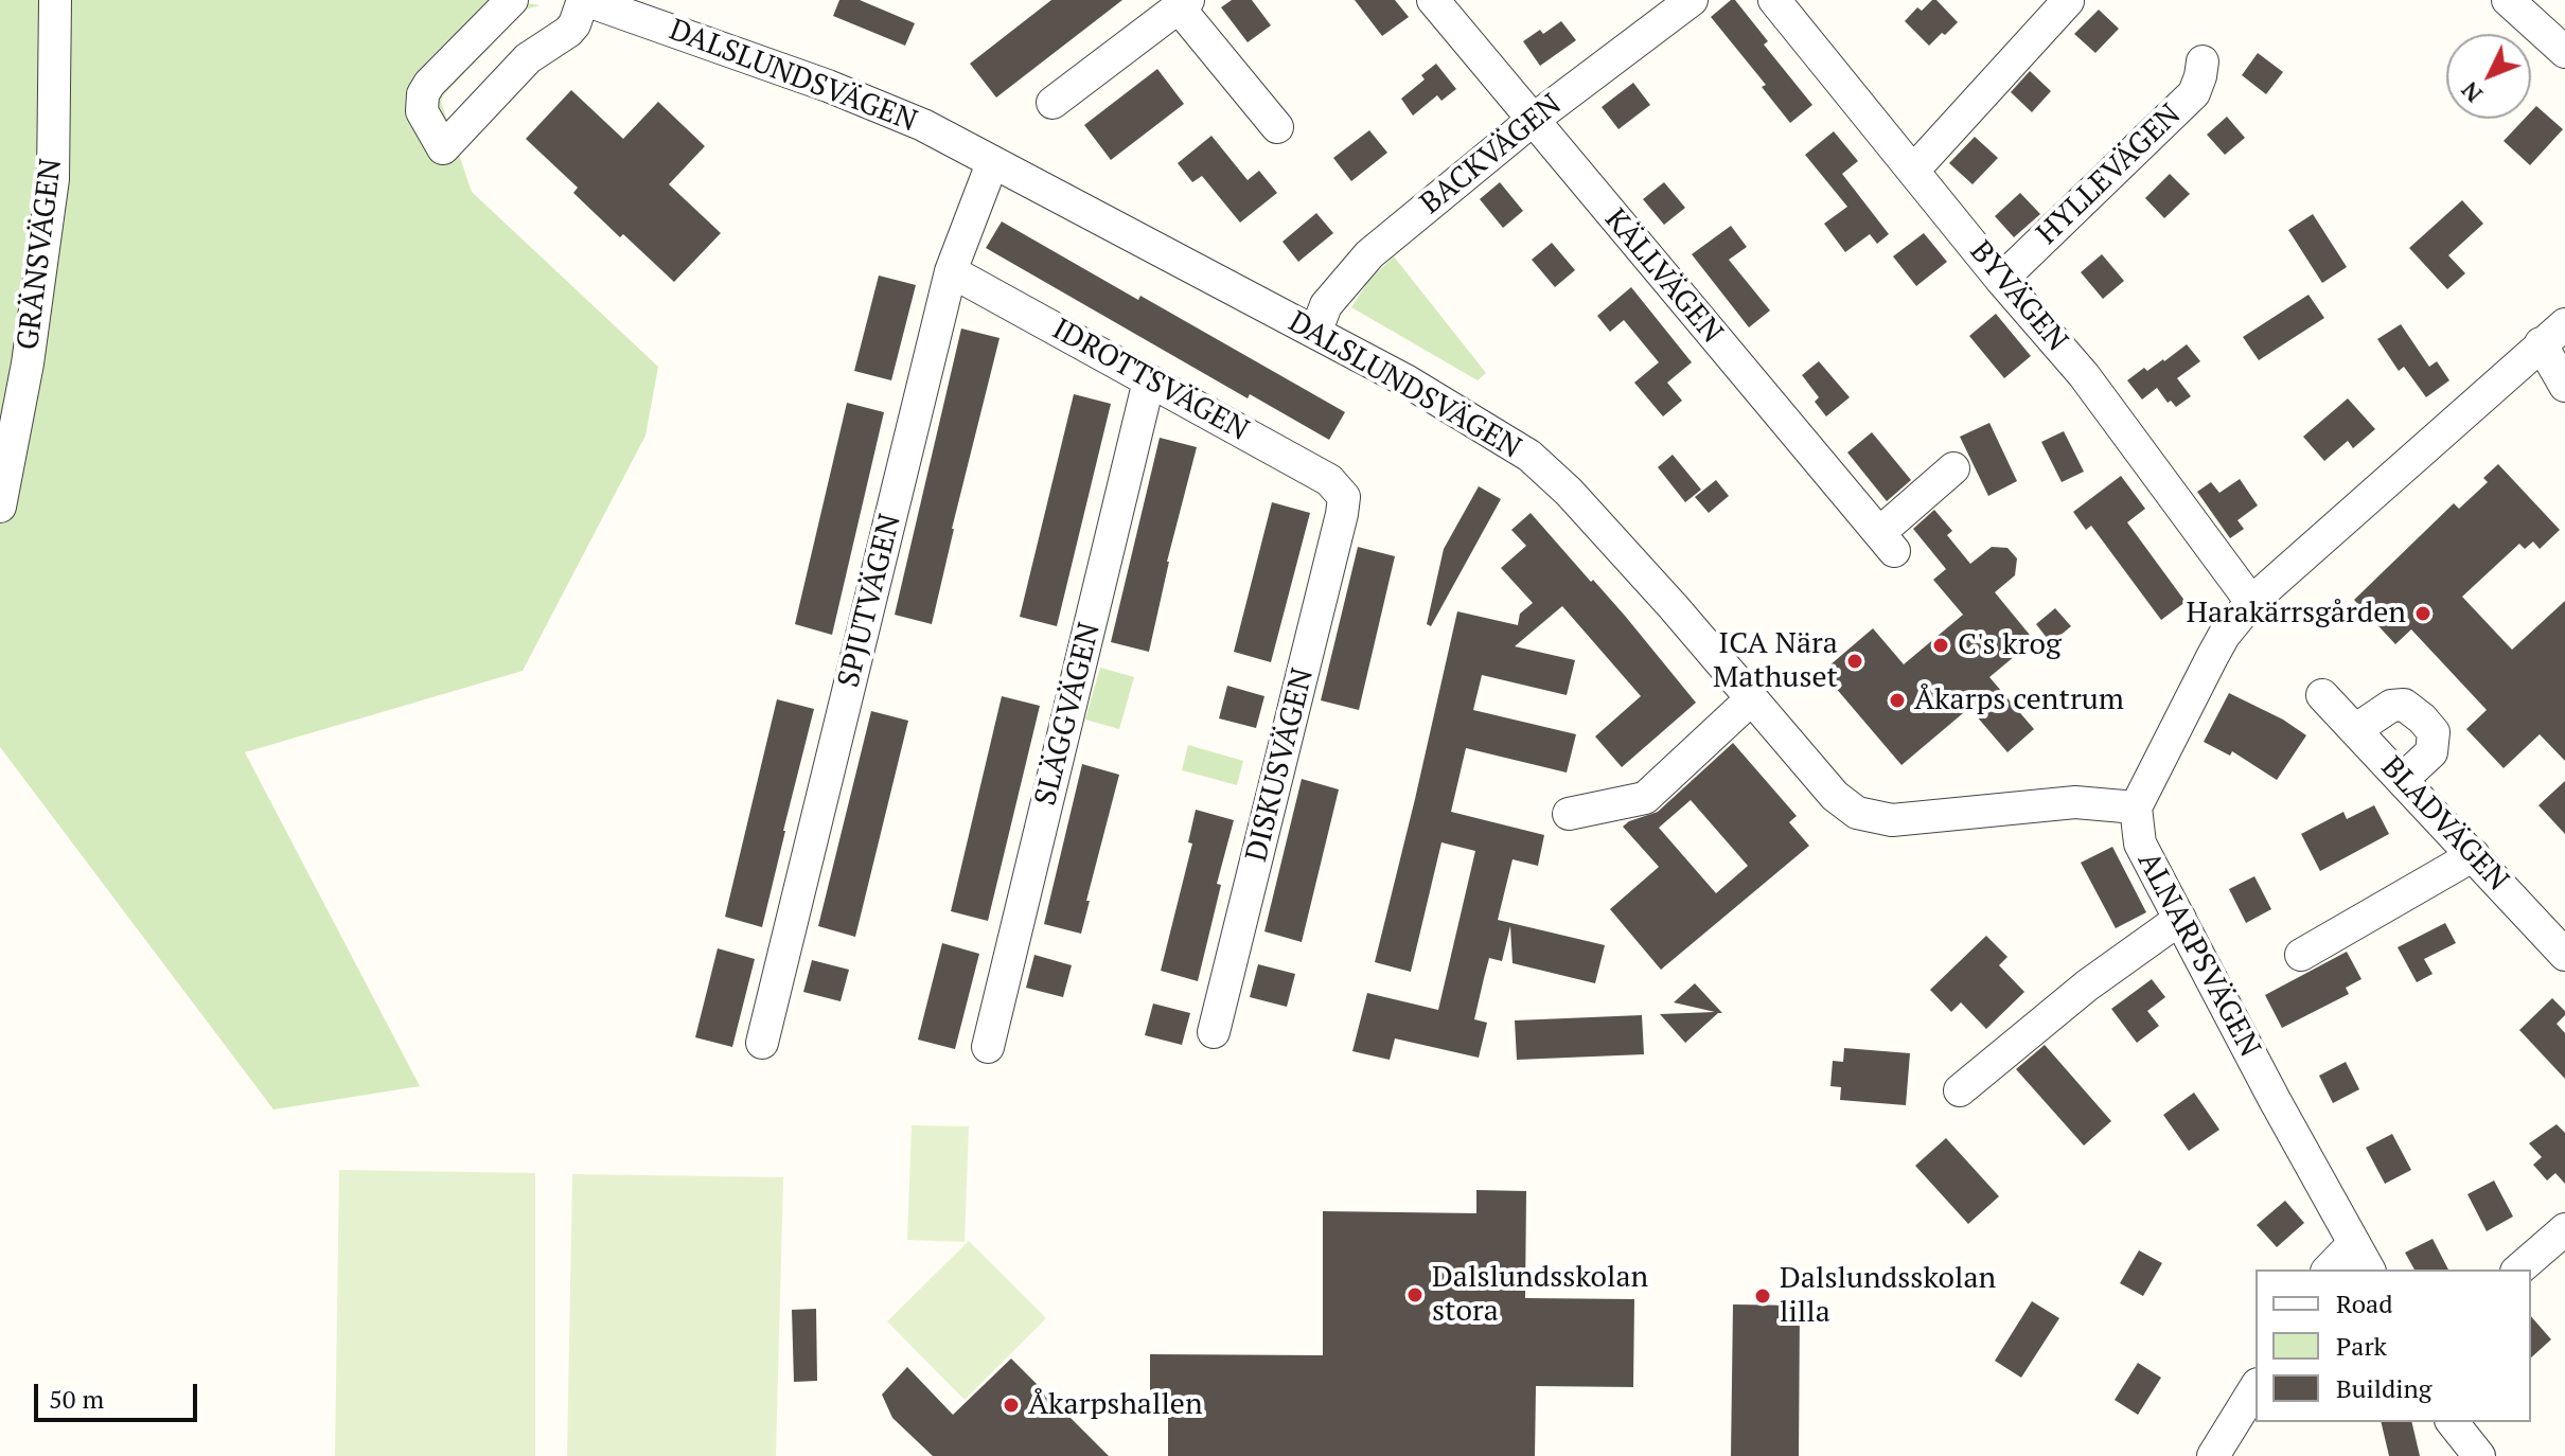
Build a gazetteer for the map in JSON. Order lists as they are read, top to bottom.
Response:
{
  "streets": {
    "street": [
      "DALSLUNDSVÄGEN",
      "BACKVÄGEN",
      "HYLLEVÄGEN",
      "GRÄNSVÄGEN",
      "KÄLLVÄGEN",
      "BYVÄGEN",
      "IDROTTSVÄGEN",
      "SPJUTVÄGEN",
      "SLÄGGVÄGEN",
      "DISKUSVÄGEN",
      "BLADVÄGEN",
      "ALNARPSVÄGEN"
    ]
  },
  "crossings": [
    ["DALSLUNDSVÄGEN", "BACKVÄGEN"],
    ["DALSLUNDSVÄGEN", "SPJUTVÄGEN"],
    ["DALSLUNDSVÄGEN", "ALNARPSVÄGEN"],
    ["BACKVÄGEN", "KÄLLVÄGEN"],
    ["HYLLEVÄGEN", "BYVÄGEN"],
    ["IDROTTSVÄGEN", "SPJUTVÄGEN"],
    ["IDROTTSVÄGEN", "SLÄGGVÄGEN"],
    ["IDROTTSVÄGEN", "DISKUSVÄGEN"]
  ],
  "places": [
    "Harakärrsgården",
    "C's krog",
    "ICA Nära Mathuset",
    "Åkarps centrum",
    "Dalslundsskolan stora",
    "Dalslundsskolan lilla",
    "Åkarpshallen"
  ],
  "legend": ["Road", "Park", "Building"],
  "scale_bar": "50 m",
  "north": "bottom left"
}
